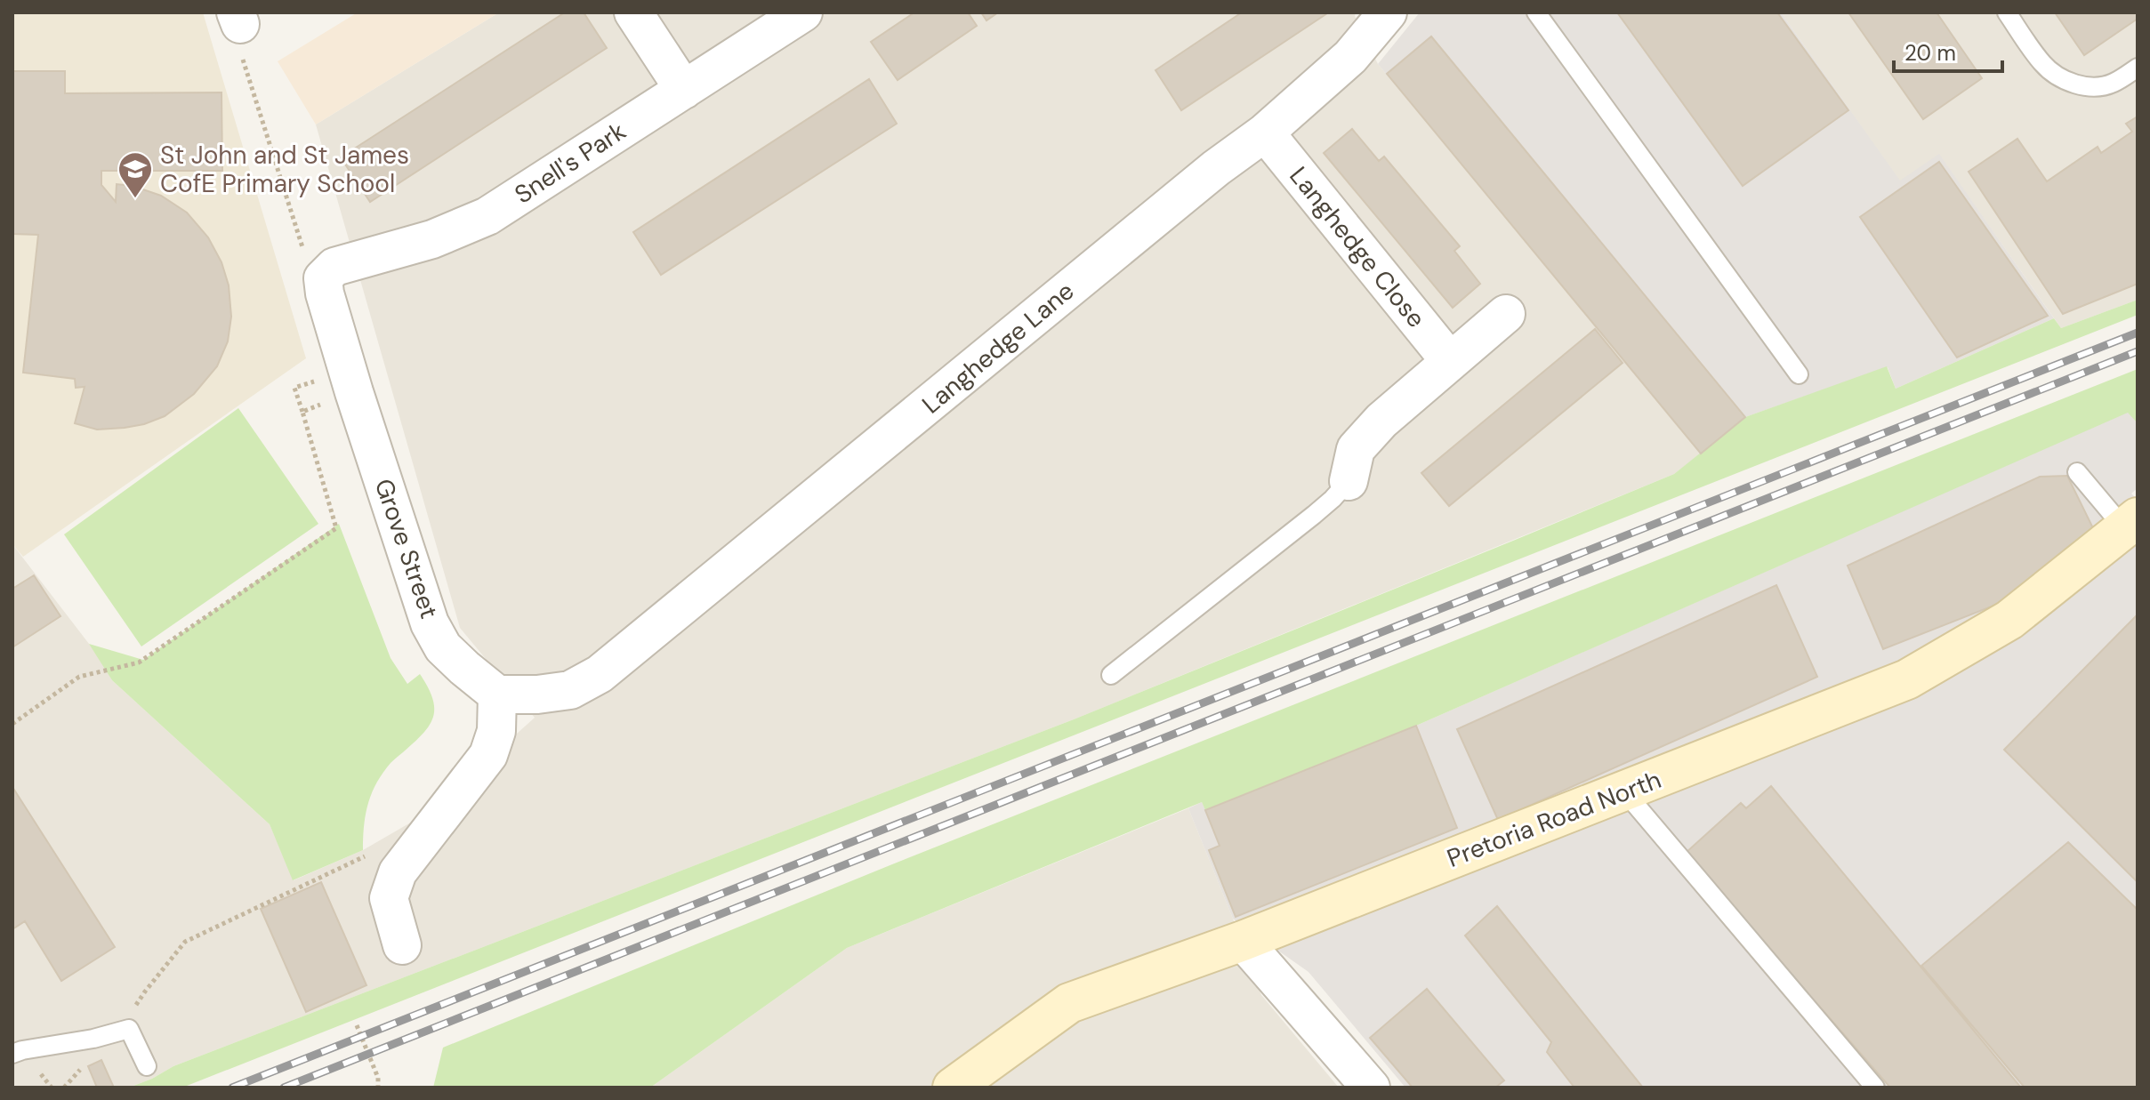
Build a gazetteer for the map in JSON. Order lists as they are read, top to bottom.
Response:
{
  "streets": {
    "street": [
      "Snell's Park",
      "Langhedge Close",
      "Langhedge Lane",
      "Grove Street",
      "Pretoria Road North"
    ]
  },
  "crossings": [
    ["Snell's Park", "Grove Street"],
    ["Langhedge Close", "Langhedge Lane"],
    ["Langhedge Lane", "Grove Street"]
  ],
  "places": {
    "school or university": ["St John and St James CofE Primary School"]
  },
  "scale_bar": "20 m"
}
